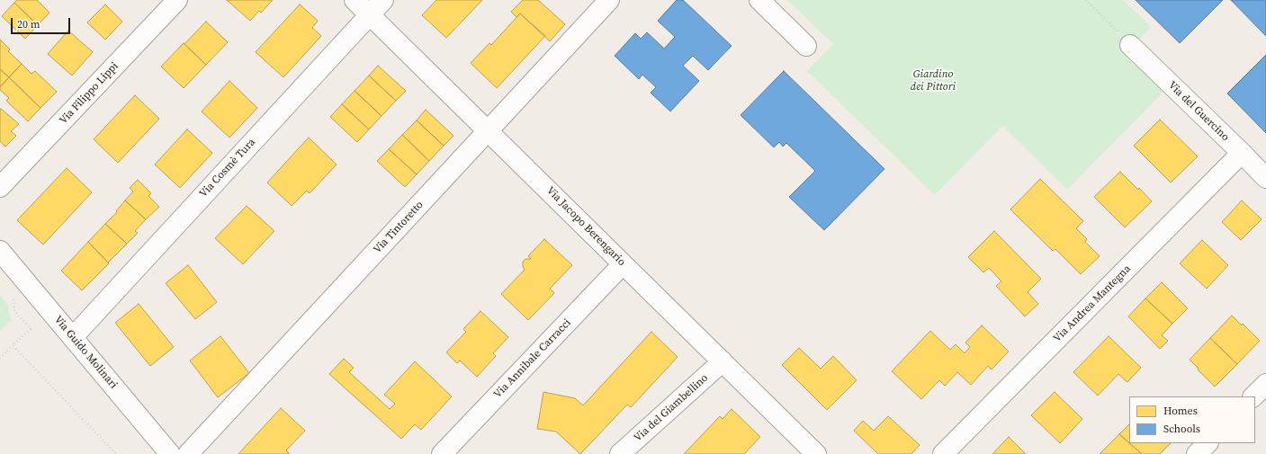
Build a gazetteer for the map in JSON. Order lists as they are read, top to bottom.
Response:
{
  "streets": {
    "street": [
      "Via Filippo Lippi",
      "Via del Guercino",
      "Via Cosmè Tura",
      "Via Jacopo Berengario",
      "Via Tintoretto",
      "Via Andrea Mantegna",
      "Via Guido Molinari",
      "Via Annibale Carracci",
      "Via del Giambellino"
    ]
  },
  "crossings": [
    ["Via del Guercino", "Via Andrea Mantegna"],
    ["Via Cosmè Tura", "Via Jacopo Berengario"],
    ["Via Cosmè Tura", "Via Guido Molinari"],
    ["Via Jacopo Berengario", "Via Tintoretto"],
    ["Via Jacopo Berengario", "Via Annibale Carracci"],
    ["Via Jacopo Berengario", "Via del Giambellino"]
  ],
  "parks": ["Giardino dei Pittori"],
  "legend": ["Homes", "Schools"],
  "scale_bar": "20 m"
}
